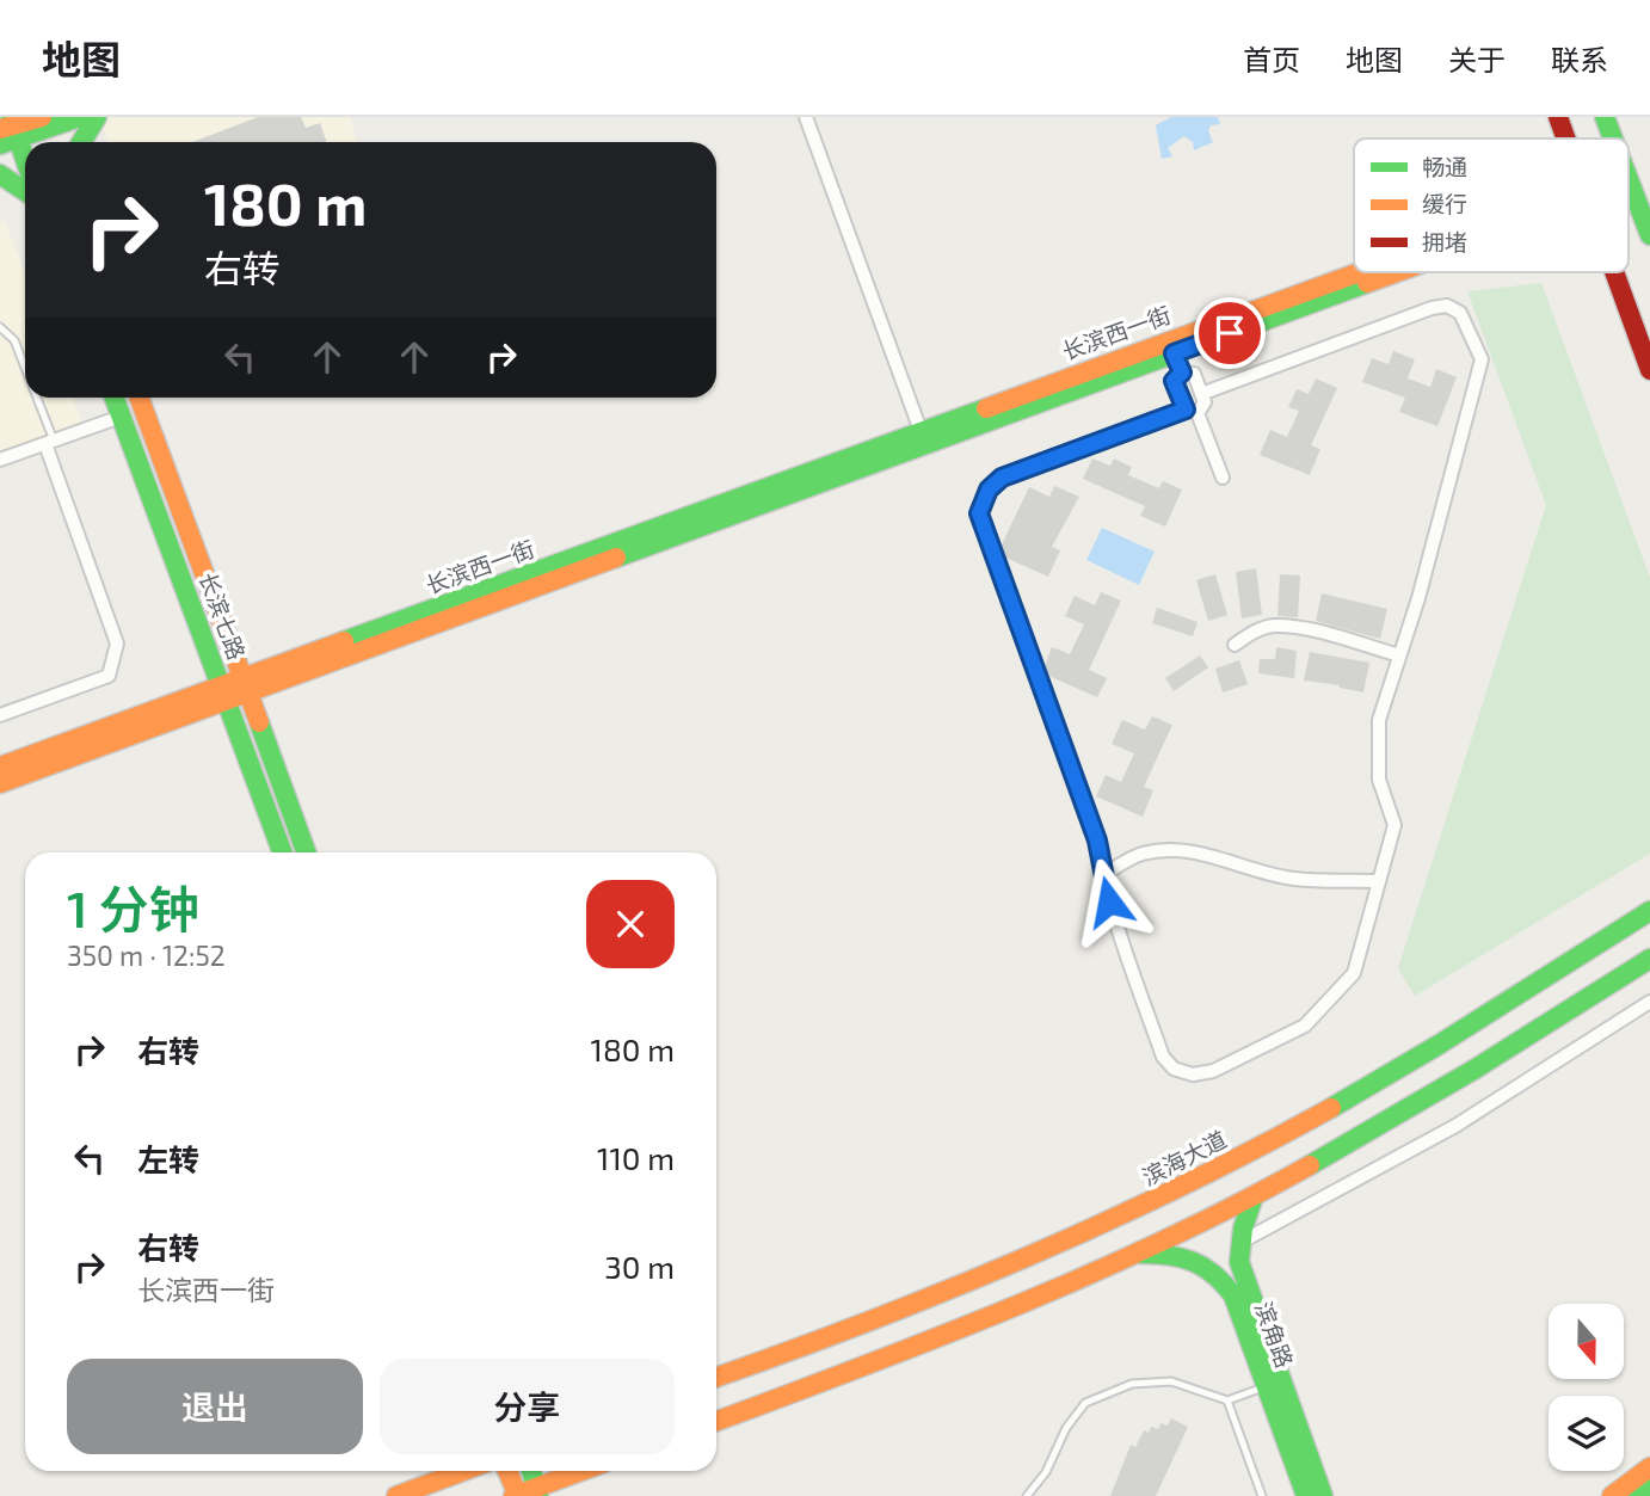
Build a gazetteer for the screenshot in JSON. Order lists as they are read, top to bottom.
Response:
{
  "streets": {
    "main road": [
      "长滨西一街",
      "长滨七路",
      "滨海大道",
      "滨角路"
    ]
  },
  "crossings": [
    ["长滨西一街", "长滨七路"]
  ],
  "legend": ["畅通", "缓行", "拥堵"],
  "north": "bottom",
  "page": {
    "header": "地图",
    "nav": [
      "首页",
      "地图",
      "关于",
      "联系"
    ],
    "turn": ["180 m", "右转"],
    "heading": ["1 分钟", "350 m · 12:52"],
    "list": [
      {
        "name": "右转",
        "value": "180 m"
      },
      {
        "name": "左转",
        "value": "110 m"
      },
      {
        "name": "右转",
        "note": "长滨西一街",
        "value": "30 m"
      }
    ],
    "buttons": ["退出", "分享"]
  }
}
